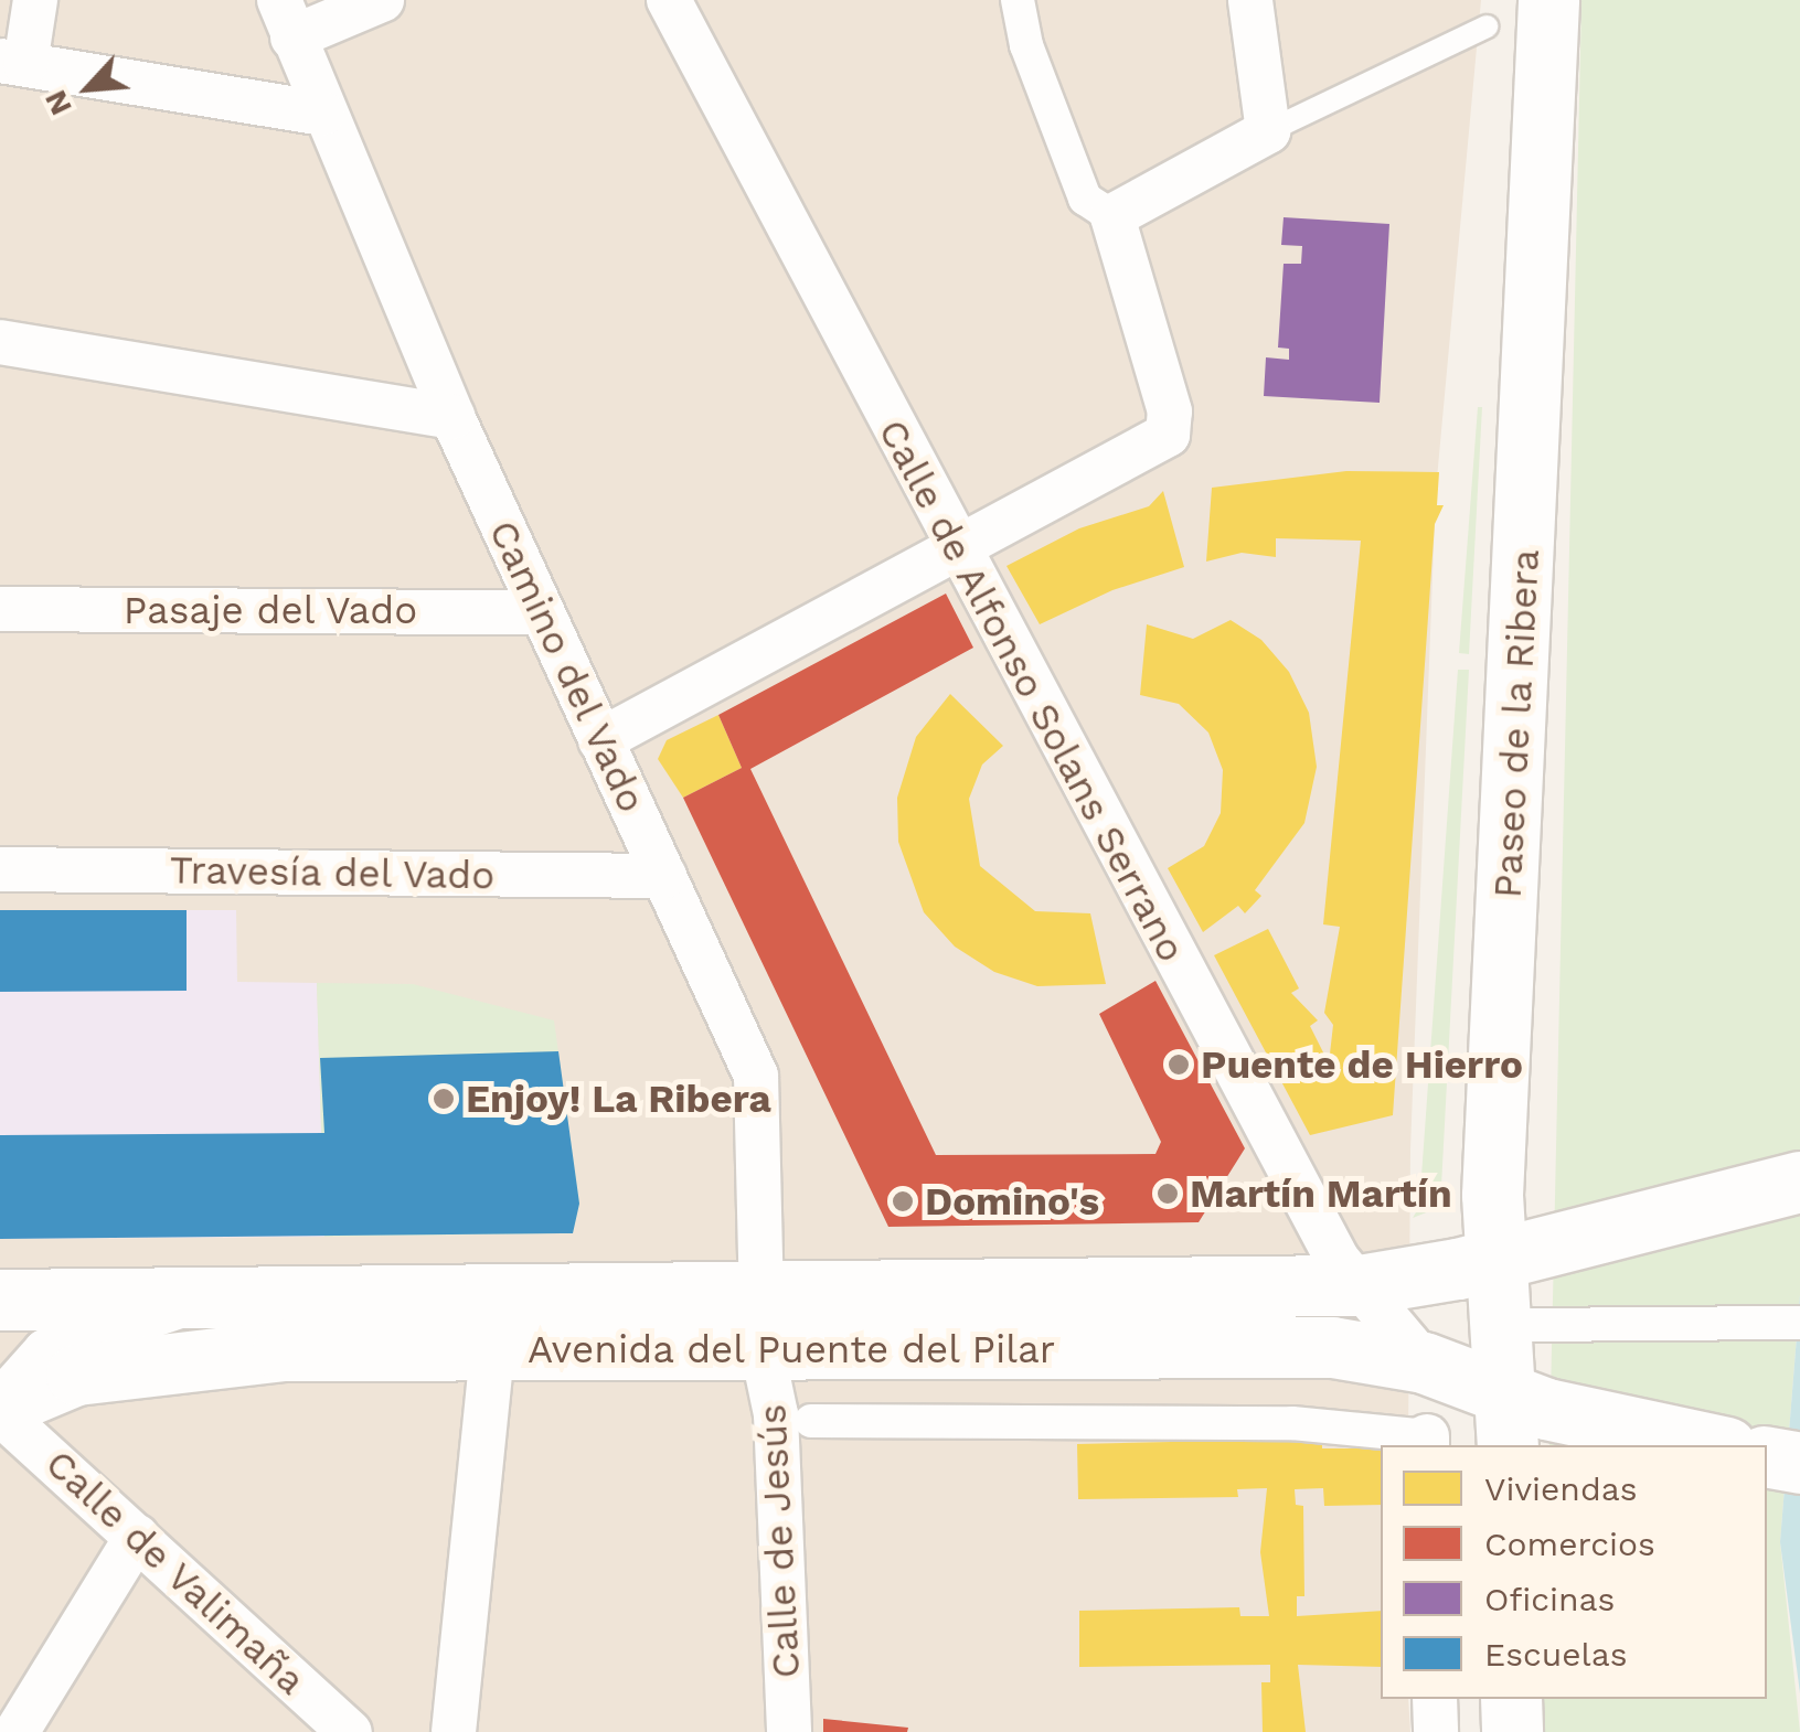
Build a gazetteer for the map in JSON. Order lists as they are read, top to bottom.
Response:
{
  "streets": {
    "main road": ["Paseo de la Ribera", "Avenida del Puente del Pilar"],
    "street": [
      "Pasaje del Vado",
      "Camino del Vado",
      "Calle de Alfonso Solans Serrano",
      "Travesía del Vado",
      "Calle de Jesús",
      "Calle de Valimaña"
    ]
  },
  "crossings": [
    ["Pasaje del Vado", "Camino del Vado"],
    ["Camino del Vado", "Travesía del Vado"],
    ["Camino del Vado", "Avenida del Puente del Pilar"],
    ["Camino del Vado", "Calle de Jesús"],
    ["Calle de Alfonso Solans Serrano", "Avenida del Puente del Pilar"],
    ["Paseo de la Ribera", "Avenida del Puente del Pilar"],
    ["Avenida del Puente del Pilar", "Calle de Jesús"],
    ["Avenida del Puente del Pilar", "Calle de Valimaña"]
  ],
  "places": [
    "Puente de Hierro",
    "Enjoy! La Ribera",
    "Martín Martín",
    "Domino's"
  ],
  "legend": [
    "Viviendas",
    "Comercios",
    "Oficinas",
    "Escuelas"
  ],
  "north": "bottom left"
}
